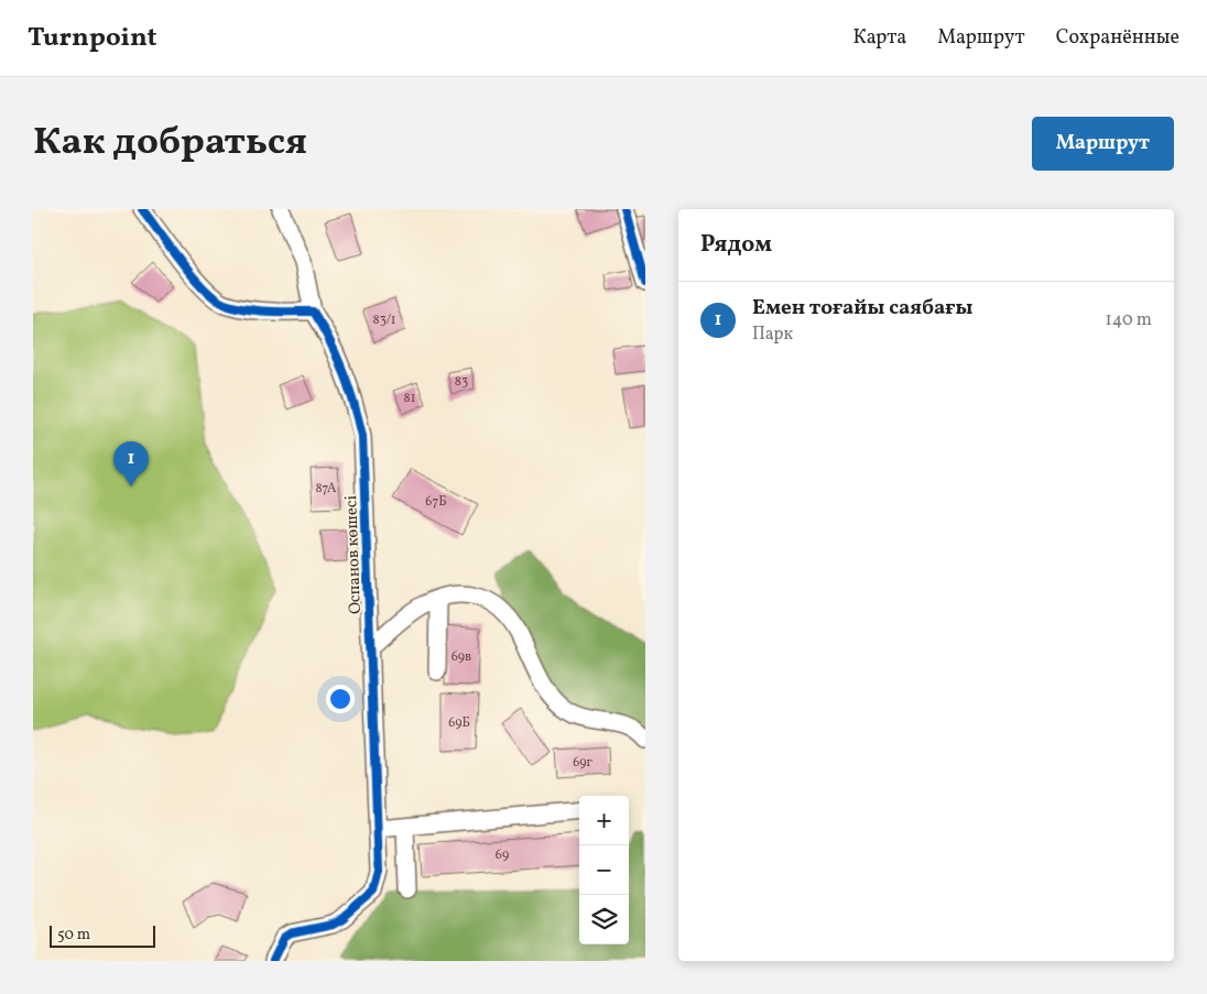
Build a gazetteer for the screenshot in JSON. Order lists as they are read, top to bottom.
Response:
{
  "streets": {
    "street": ["Оспанов көшесі"]
  },
  "house_numbers": [
    "83/1",
    "83",
    "81",
    "87А",
    "67Б",
    "69в",
    "69Б",
    "69г",
    "69"
  ],
  "scale_bar": "50 m",
  "page": {
    "header": "Turnpoint",
    "nav": ["Карта", "Маршрут", "Сохранённые"],
    "title": "Как добраться",
    "buttons": "Маршрут",
    "heading": "Рядом",
    "list": [
      {
        "mark": "1",
        "name": "Емен тоғайы саябағы",
        "note": "Парк",
        "value": "140 m"
      }
    ],
    "pins": "1",
    "map_buttons": ["+", "−"],
    "scale": "50 m"
  }
}
